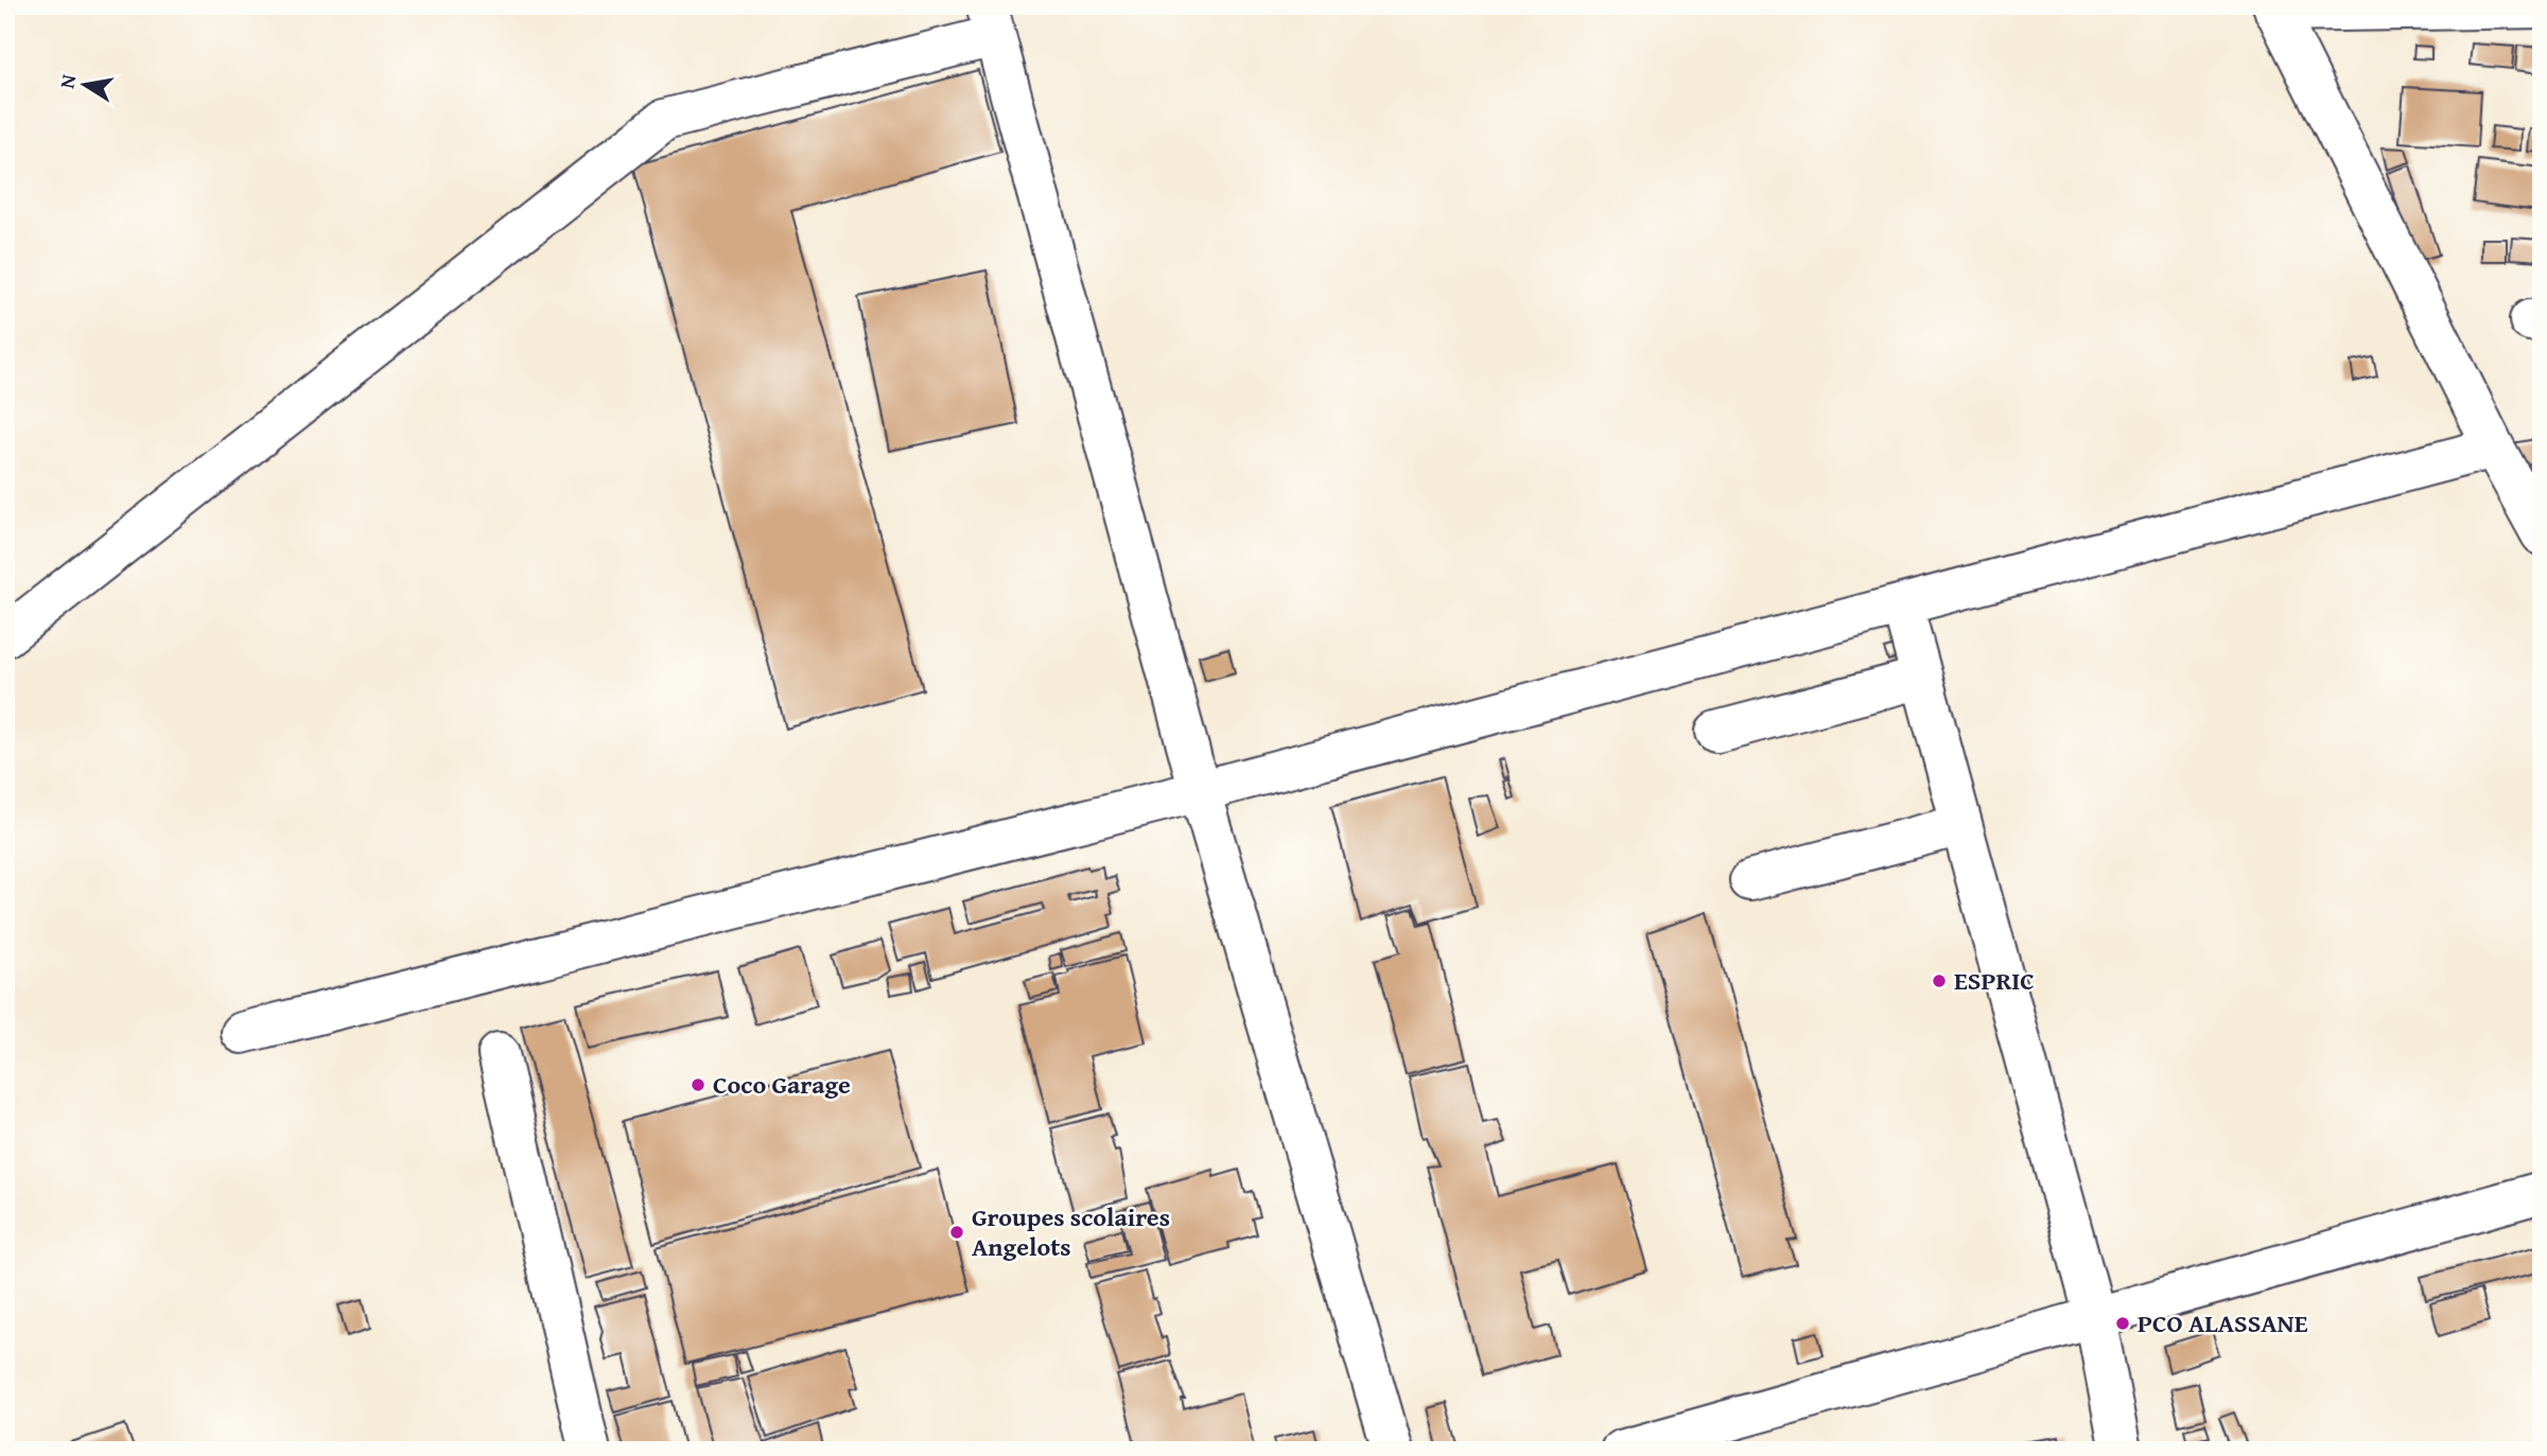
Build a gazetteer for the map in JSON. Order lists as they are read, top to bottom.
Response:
{
  "places": [
    "ESPRIC",
    "Coco Garage",
    "Groupes scolaires Angelots",
    "PCO ALASSANE"
  ],
  "north": "left"
}
